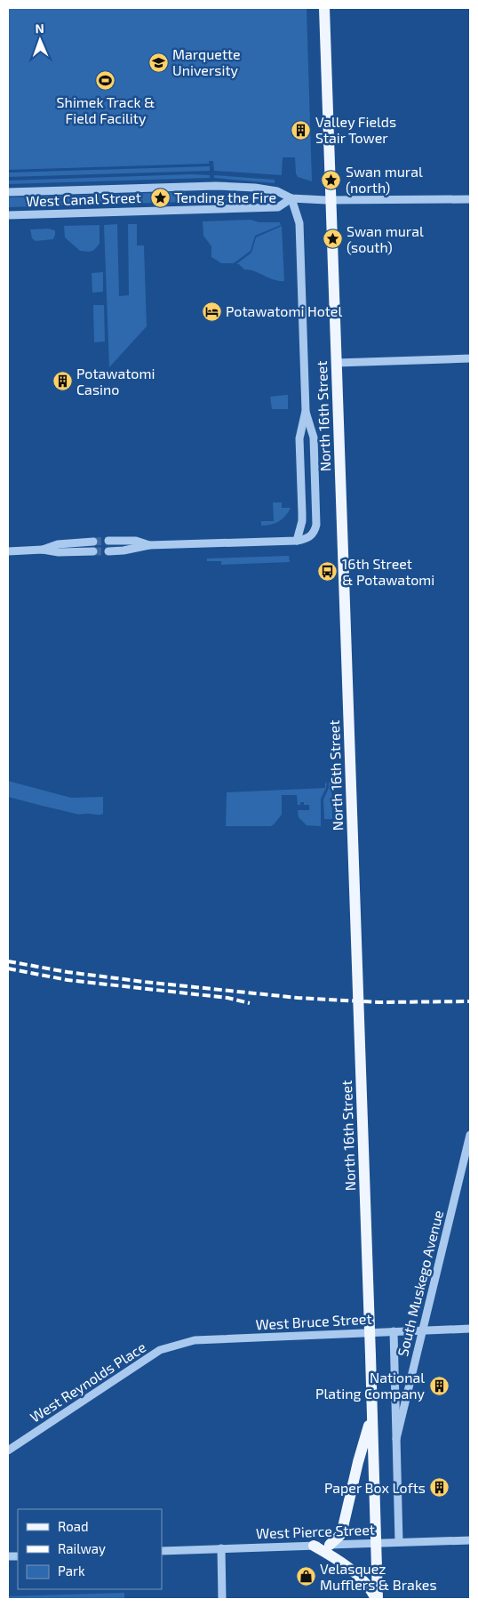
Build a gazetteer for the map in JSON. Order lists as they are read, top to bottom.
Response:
{
  "streets": {
    "main road": ["North 16th Street"],
    "street": [
      "West Canal Street",
      "South Muskego Avenue",
      "West Bruce Street",
      "West Reynolds Place",
      "West Pierce Street"
    ]
  },
  "crossings": [
    ["North 16th Street", "West Pierce Street"],
    ["South Muskego Avenue", "West Bruce Street"],
    ["South Muskego Avenue", "West Pierce Street"],
    ["West Bruce Street", "West Reynolds Place"]
  ],
  "places": {
    "school or university": ["Marquette University"],
    "sports": ["Shimek Track & Field Facility"],
    "building": [
      "Valley Fields Stair Tower",
      "Potawatomi Casino",
      "National Plating Company",
      "Paper Box Lofts"
    ],
    "place": ["Swan mural (north)", "Tending the Fire", "Swan mural (south)"],
    "hotel": ["Potawatomi Hotel"],
    "bus stop": ["16th Street & Potawatomi"],
    "shop": ["Velasquez Mufflers & Brakes"]
  },
  "legend": ["Road", "Railway", "Park"],
  "north": "top"
}
